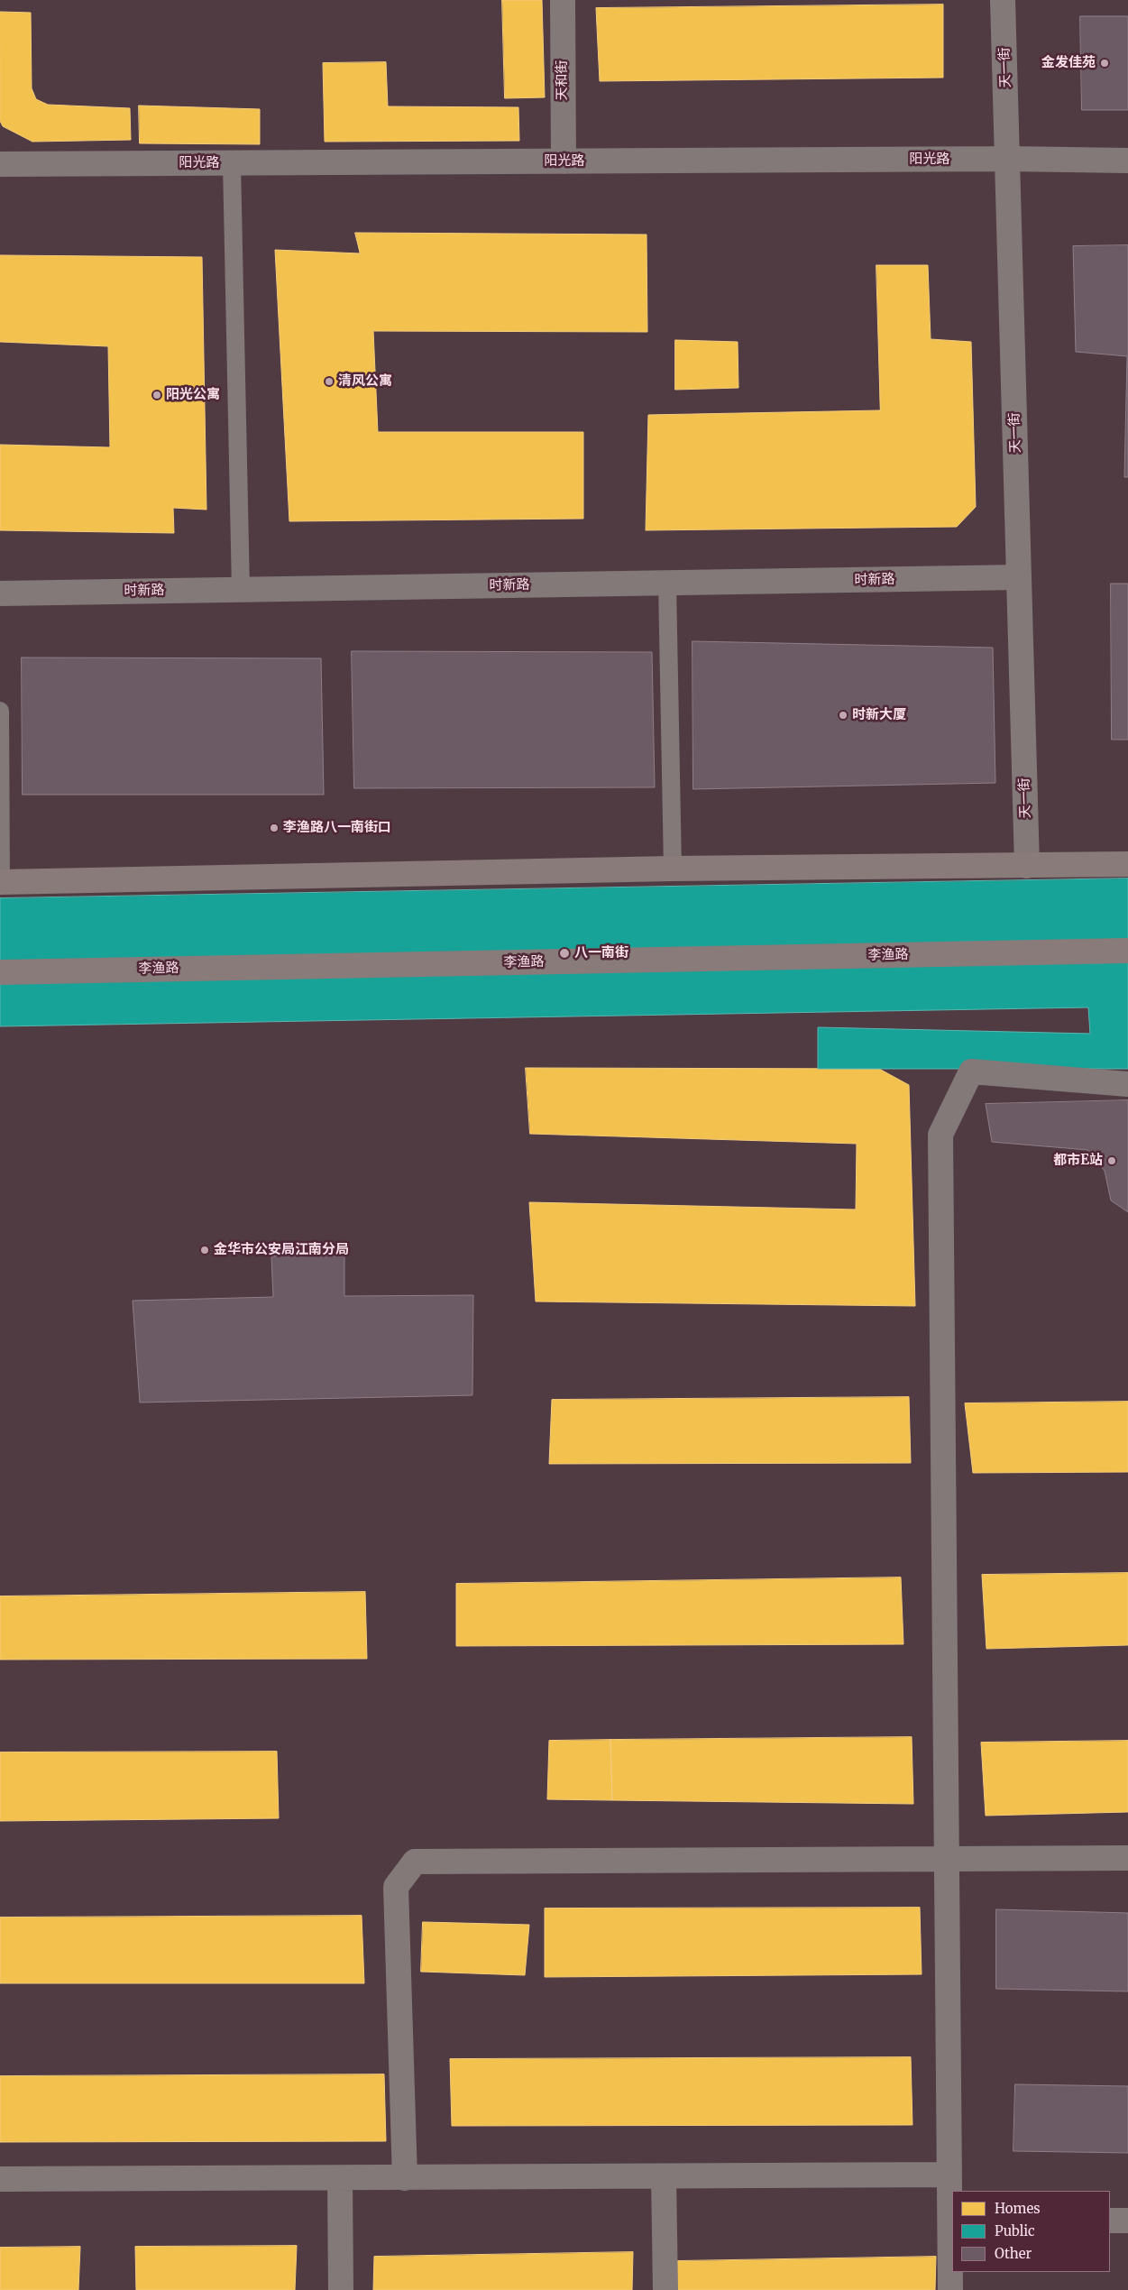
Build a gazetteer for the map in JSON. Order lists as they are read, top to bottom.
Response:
{
  "streets": {
    "main road": ["李渔路"],
    "street": [
      "天一街",
      "天和街",
      "阳光路",
      "时新路"
    ]
  },
  "crossings": [
    ["天一街", "阳光路"],
    ["天一街", "时新路"],
    ["天和街", "阳光路"]
  ],
  "places": [
    "金发佳苑",
    "清风公寓",
    "阳光公寓",
    "时新大厦",
    "李渔路八一南街口",
    "八一南街",
    "都市E站",
    "金华市公安局江南分局"
  ],
  "legend": ["Homes", "Public", "Other"]
}
